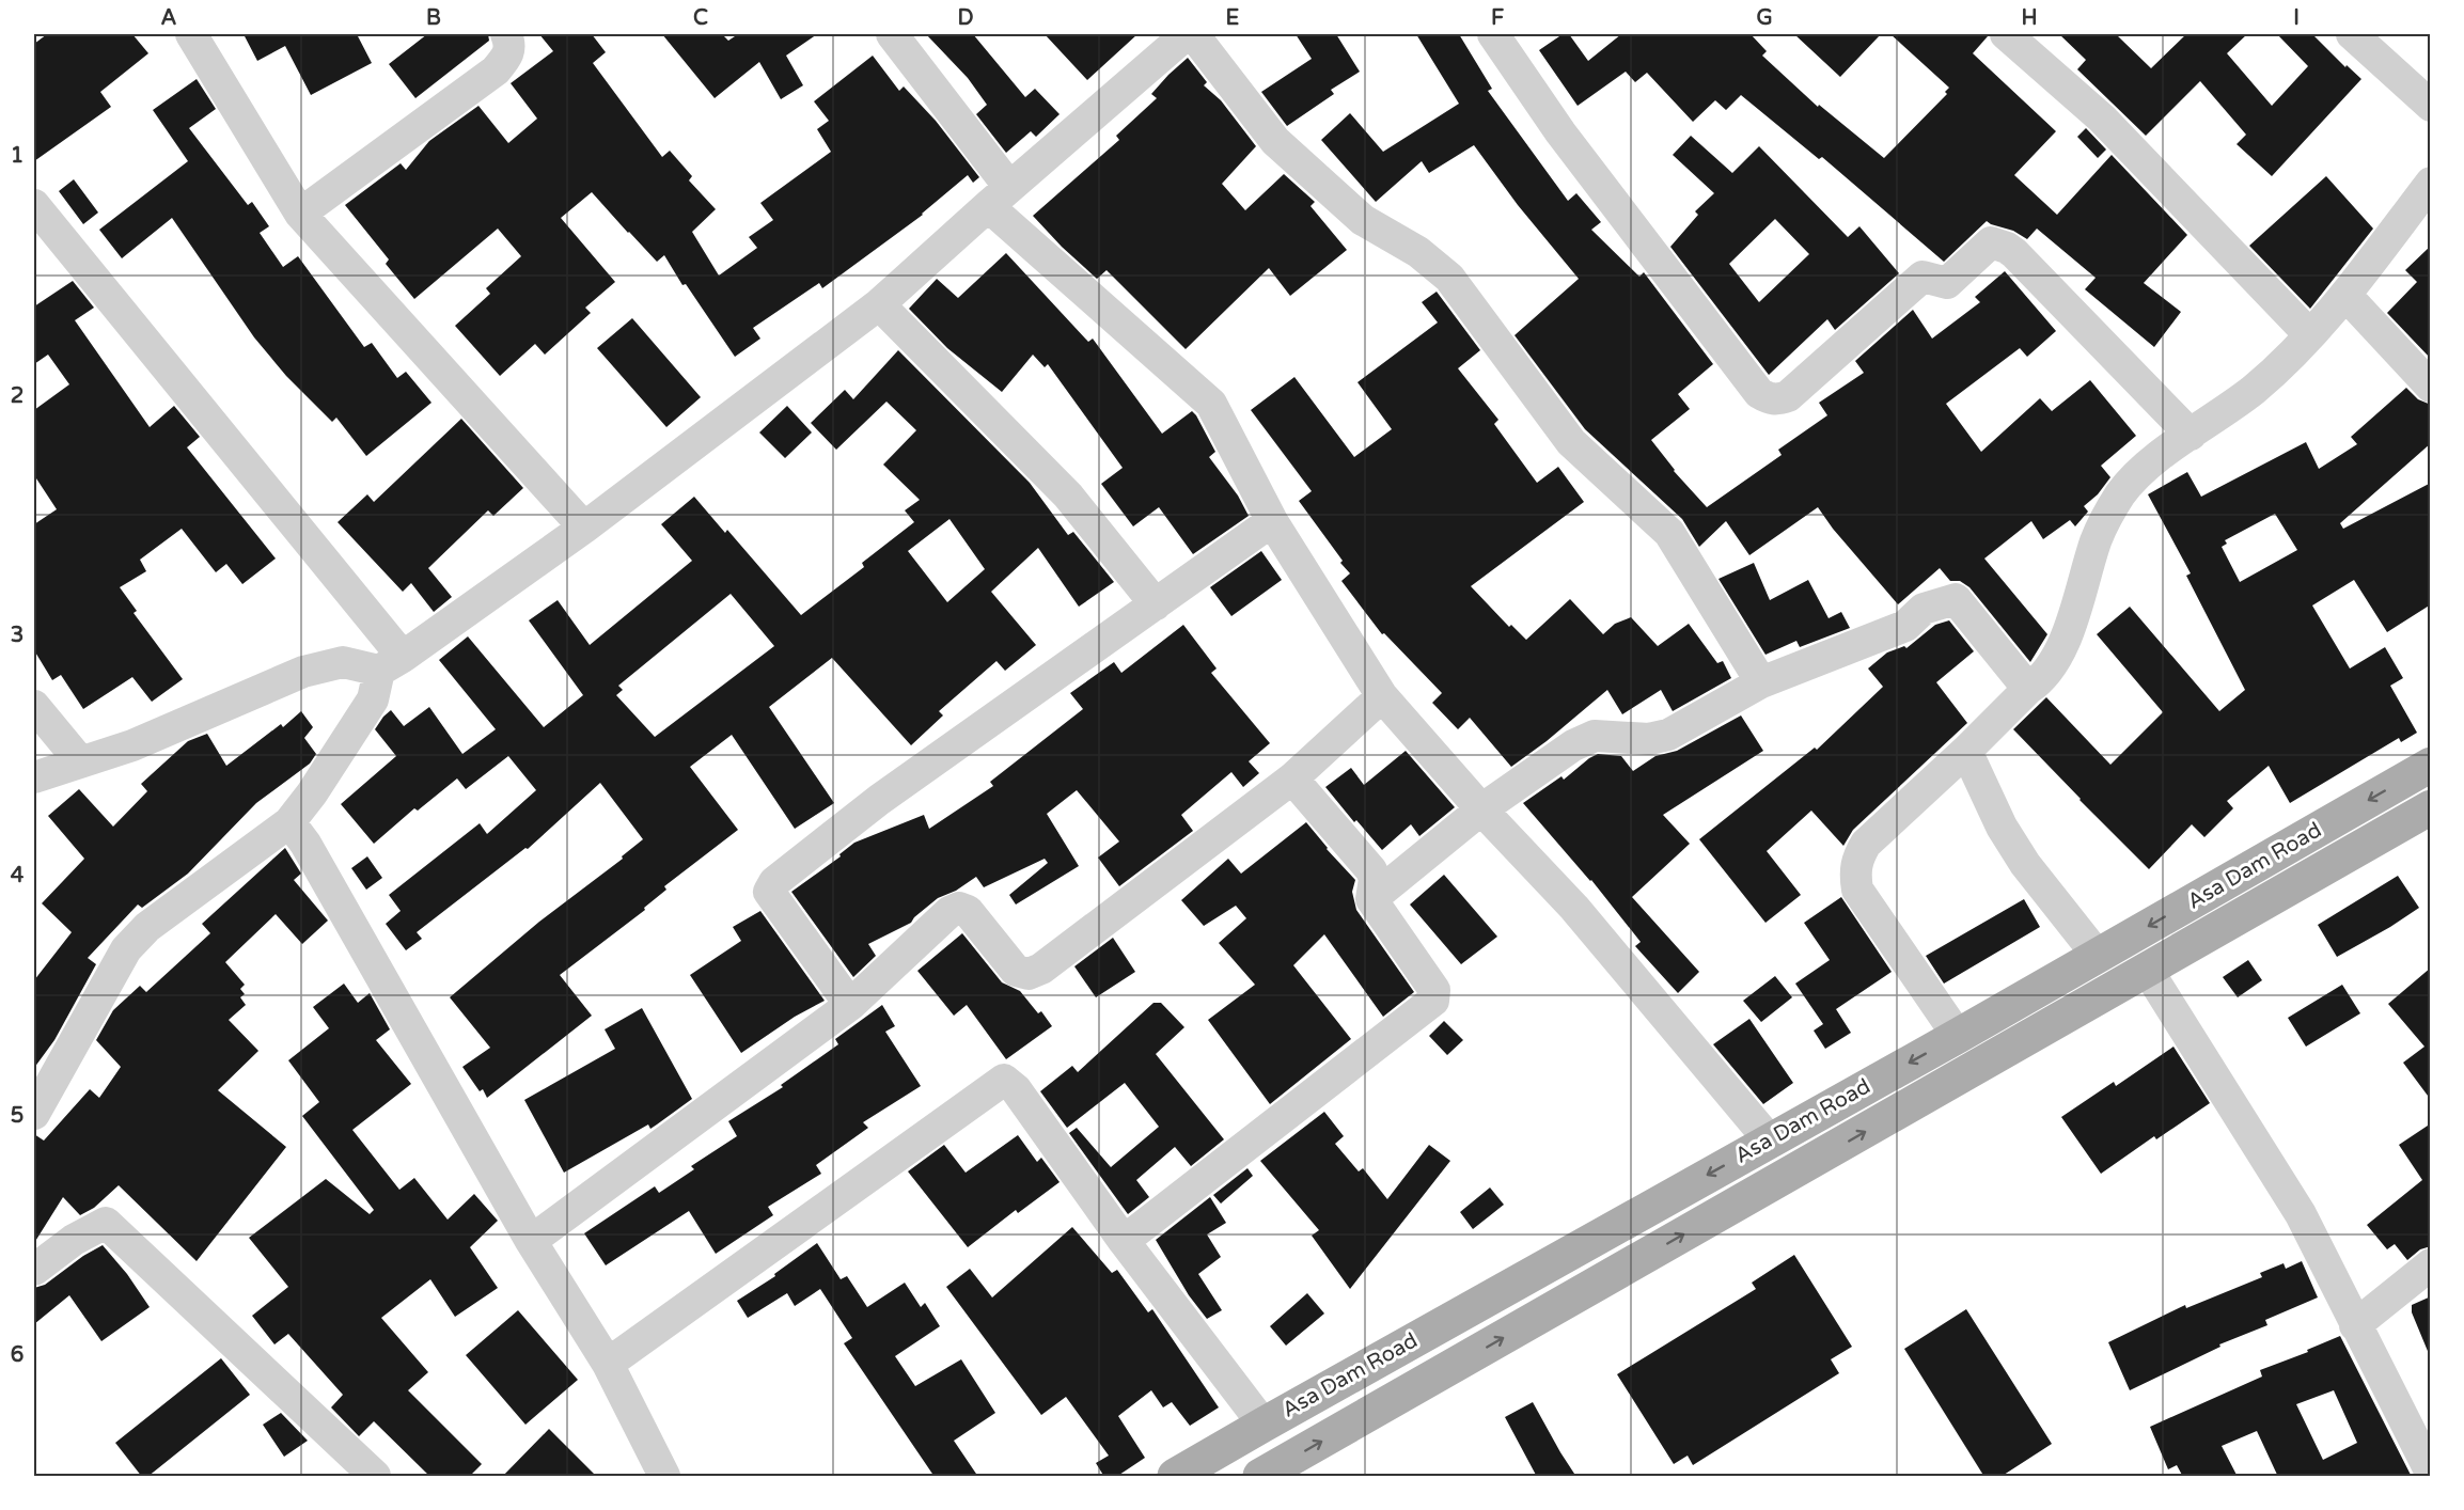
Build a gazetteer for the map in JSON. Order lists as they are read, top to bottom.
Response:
{
  "streets": {
    "main road": ["Asa Dam Road"]
  },
  "grid": {
    "columns": [
      "A",
      "B",
      "C",
      "D",
      "E",
      "F",
      "G",
      "H",
      "I"
    ],
    "rows": [
      "1",
      "2",
      "3",
      "4",
      "5",
      "6"
    ]
  }
}
